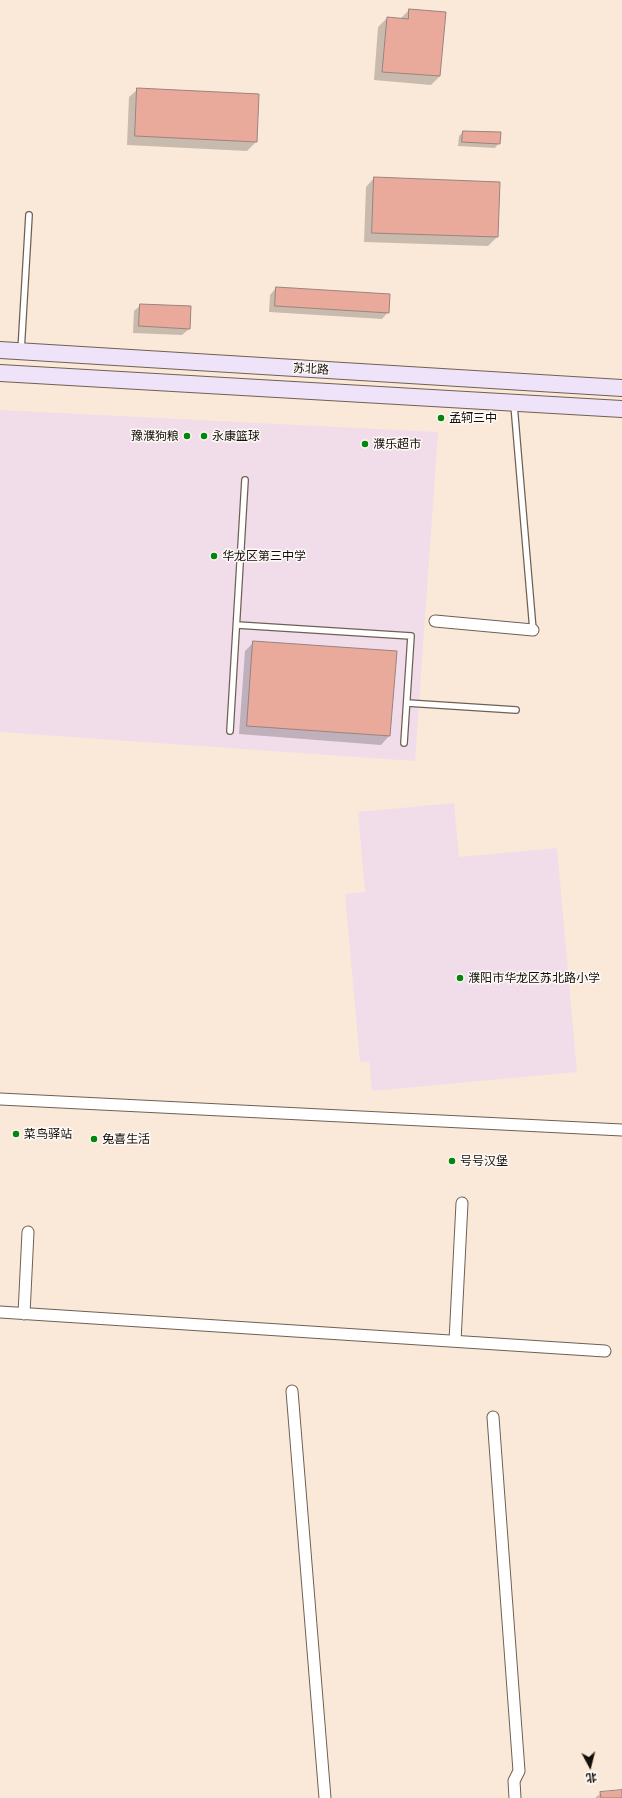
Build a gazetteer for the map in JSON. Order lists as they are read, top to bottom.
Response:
{
  "streets": {
    "main road": ["苏北路"]
  },
  "places": [
    "孟轲三中",
    "豫濮狗粮",
    "永康篮球",
    "濮乐超市",
    "华龙区第三中学",
    "濮阳市华龙区苏北路小学",
    "菜鸟驿站",
    "兔喜生活",
    "号号汉堡"
  ],
  "north": "bottom"
}
